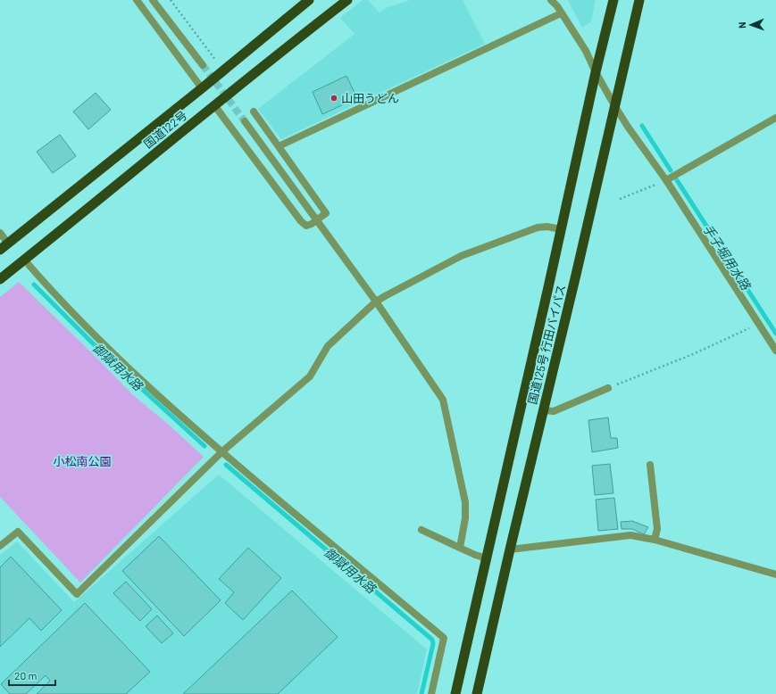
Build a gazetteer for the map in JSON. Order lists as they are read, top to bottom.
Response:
{
  "streets": {
    "highway": ["国道122号", "国道125号 行田バイパス"]
  },
  "water": ["手子堀用水路", "御獄用水路"],
  "parks": ["小松南公園"],
  "places": ["山田うどん"],
  "scale_bar": "20 m",
  "north": "left"
}
